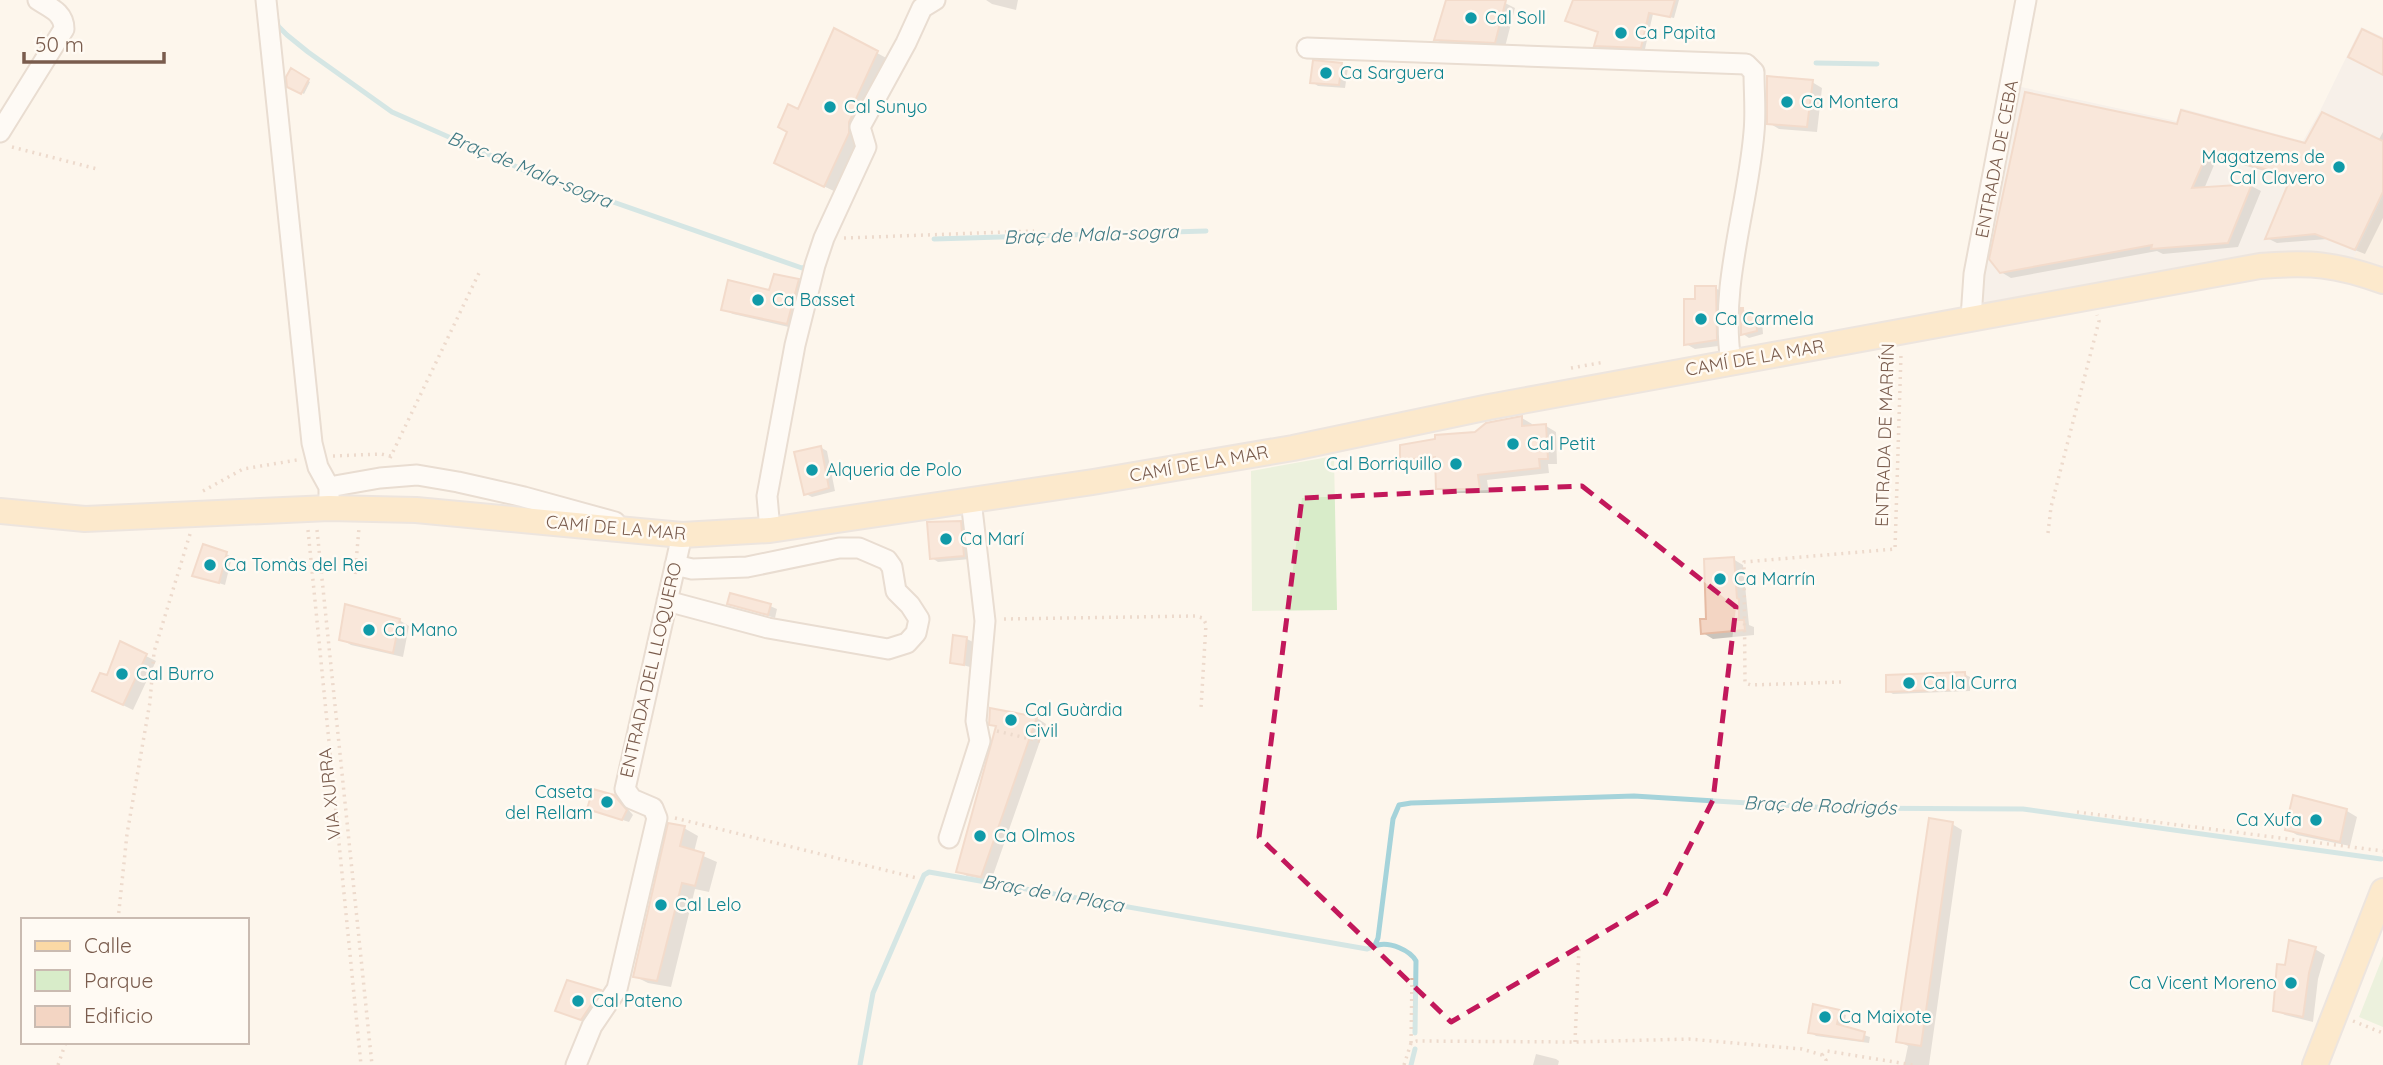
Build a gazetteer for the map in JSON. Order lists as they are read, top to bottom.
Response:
{
  "streets": {
    "main road": ["CAMÍ DE LA MAR"],
    "lane": ["ENTRADA DE CEBA", "ENTRADA DEL LLOQUERO"],
    "path": ["ENTRADA DE MARRÍN", "VIA XURRA"]
  },
  "crossings": [
    ["ENTRADA DE CEBA", "CAMÍ DE LA MAR"],
    ["CAMÍ DE LA MAR", "ENTRADA DE MARRÍN"],
    ["CAMÍ DE LA MAR", "ENTRADA DEL LLOQUERO"],
    ["CAMÍ DE LA MAR", "VIA XURRA"]
  ],
  "water": ["Braç de Mala-sogra", "Braç de Rodrigós", "Braç de la Plaça"],
  "places": [
    "Cal Soll",
    "Ca Papita",
    "Ca Sarguera",
    "Ca Montera",
    "Cal Sunyo",
    "Magatzems de Cal Clavero",
    "Ca Basset",
    "Ca Carmela",
    "Cal Petit",
    "Cal Borriquillo",
    "Alqueria de Polo",
    "Ca Marí",
    "Ca Tomàs del Rei",
    "Ca Marrín",
    "Ca Mano",
    "Cal Burro",
    "Ca la Curra",
    "Cal Guàrdia Civil",
    "Caseta del Rellam",
    "Ca Xufa",
    "Ca Olmos",
    "Cal Lelo",
    "Ca Vicent Moreno",
    "Cal Pateno",
    "Ca Maixote"
  ],
  "legend": ["Calle", "Parque", "Edificio"],
  "scale_bar": "50 m"
}
